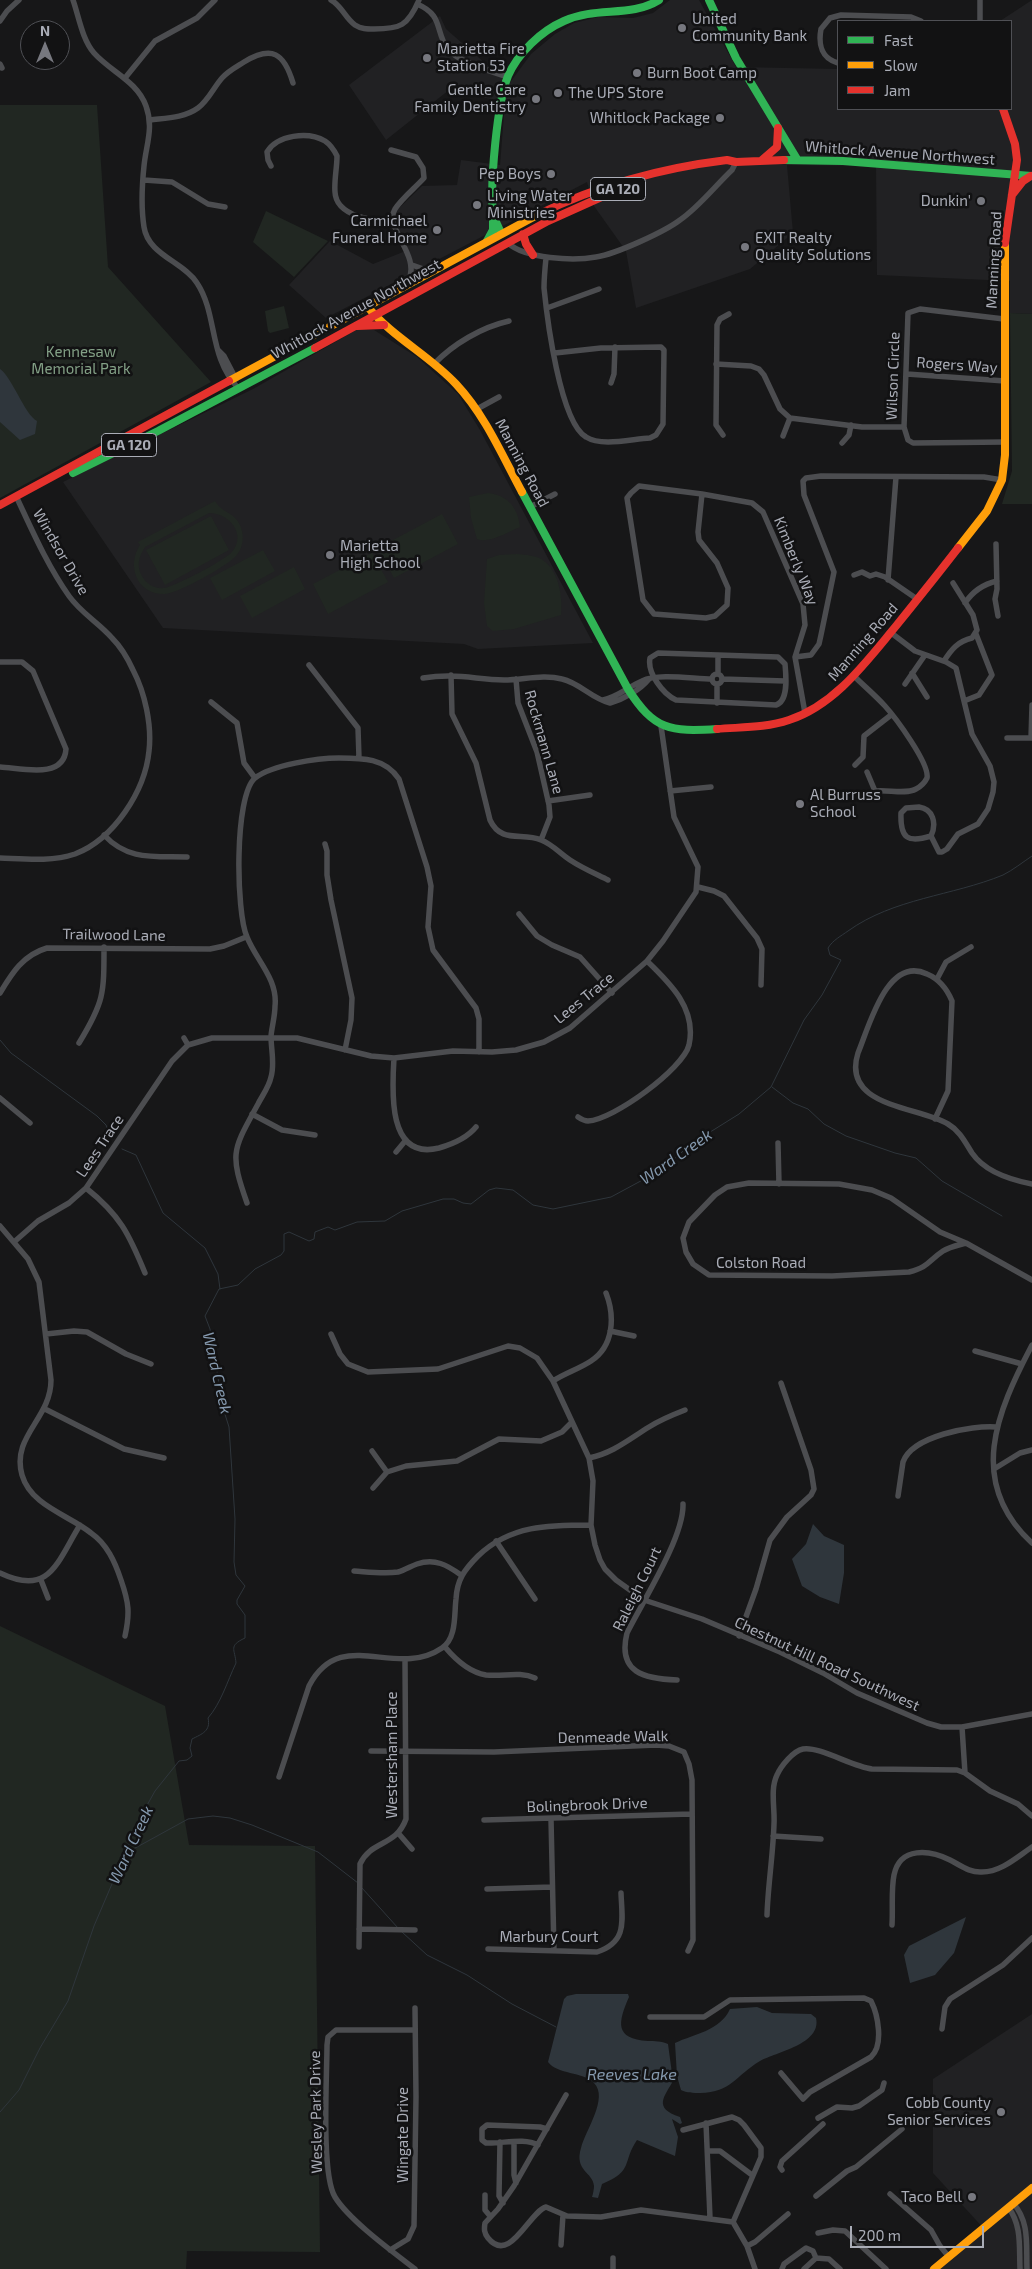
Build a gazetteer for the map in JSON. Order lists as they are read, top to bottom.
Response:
{
  "streets": {
    "main road": ["Whitlock Avenue Northwest", "GA 120", "Manning Road"],
    "street": [
      "Rogers Way",
      "Wilson Circle",
      "Windsor Drive",
      "Kimberly Way",
      "Rockmann Lane",
      "Trailwood Lane",
      "Lees Trace",
      "Colston Road",
      "Raleigh Court",
      "Chestnut Hill Road Southwest",
      "Denmeade Walk",
      "Westersham Place",
      "Bolingbrook Drive",
      "Marbury Court",
      "Wesley Park Drive",
      "Wingate Drive"
    ]
  },
  "crossings": [
    ["Whitlock Avenue Northwest", "Manning Road"],
    ["Whitlock Avenue Northwest", "Windsor Drive"],
    ["Manning Road", "Rogers Way"],
    ["Manning Road", "Wilson Circle"],
    ["Rogers Way", "Wilson Circle"],
    ["Raleigh Court", "Chestnut Hill Road Southwest"],
    ["Denmeade Walk", "Westersham Place"],
    ["Denmeade Walk", "Bolingbrook Drive"],
    ["Wesley Park Drive", "Wingate Drive"]
  ],
  "water": ["Ward Creek", "Reeves Lake"],
  "parks": ["Kennesaw Memorial Park"],
  "places": [
    "United Community Bank",
    "Marietta Fire Station 53",
    "Burn Boot Camp",
    "The UPS Store",
    "Gentle Care Family Dentistry",
    "Whitlock Package",
    "Pep Boys",
    "Dunkin'",
    "Living Water Ministries",
    "Carmichael Funeral Home",
    "EXIT Realty Quality Solutions",
    "Marietta High School",
    "Al Burruss School",
    "Cobb County Senior Services",
    "Taco Bell"
  ],
  "legend": ["Fast", "Slow", "Jam"],
  "scale_bar": "200 m",
  "north": "top"
}
